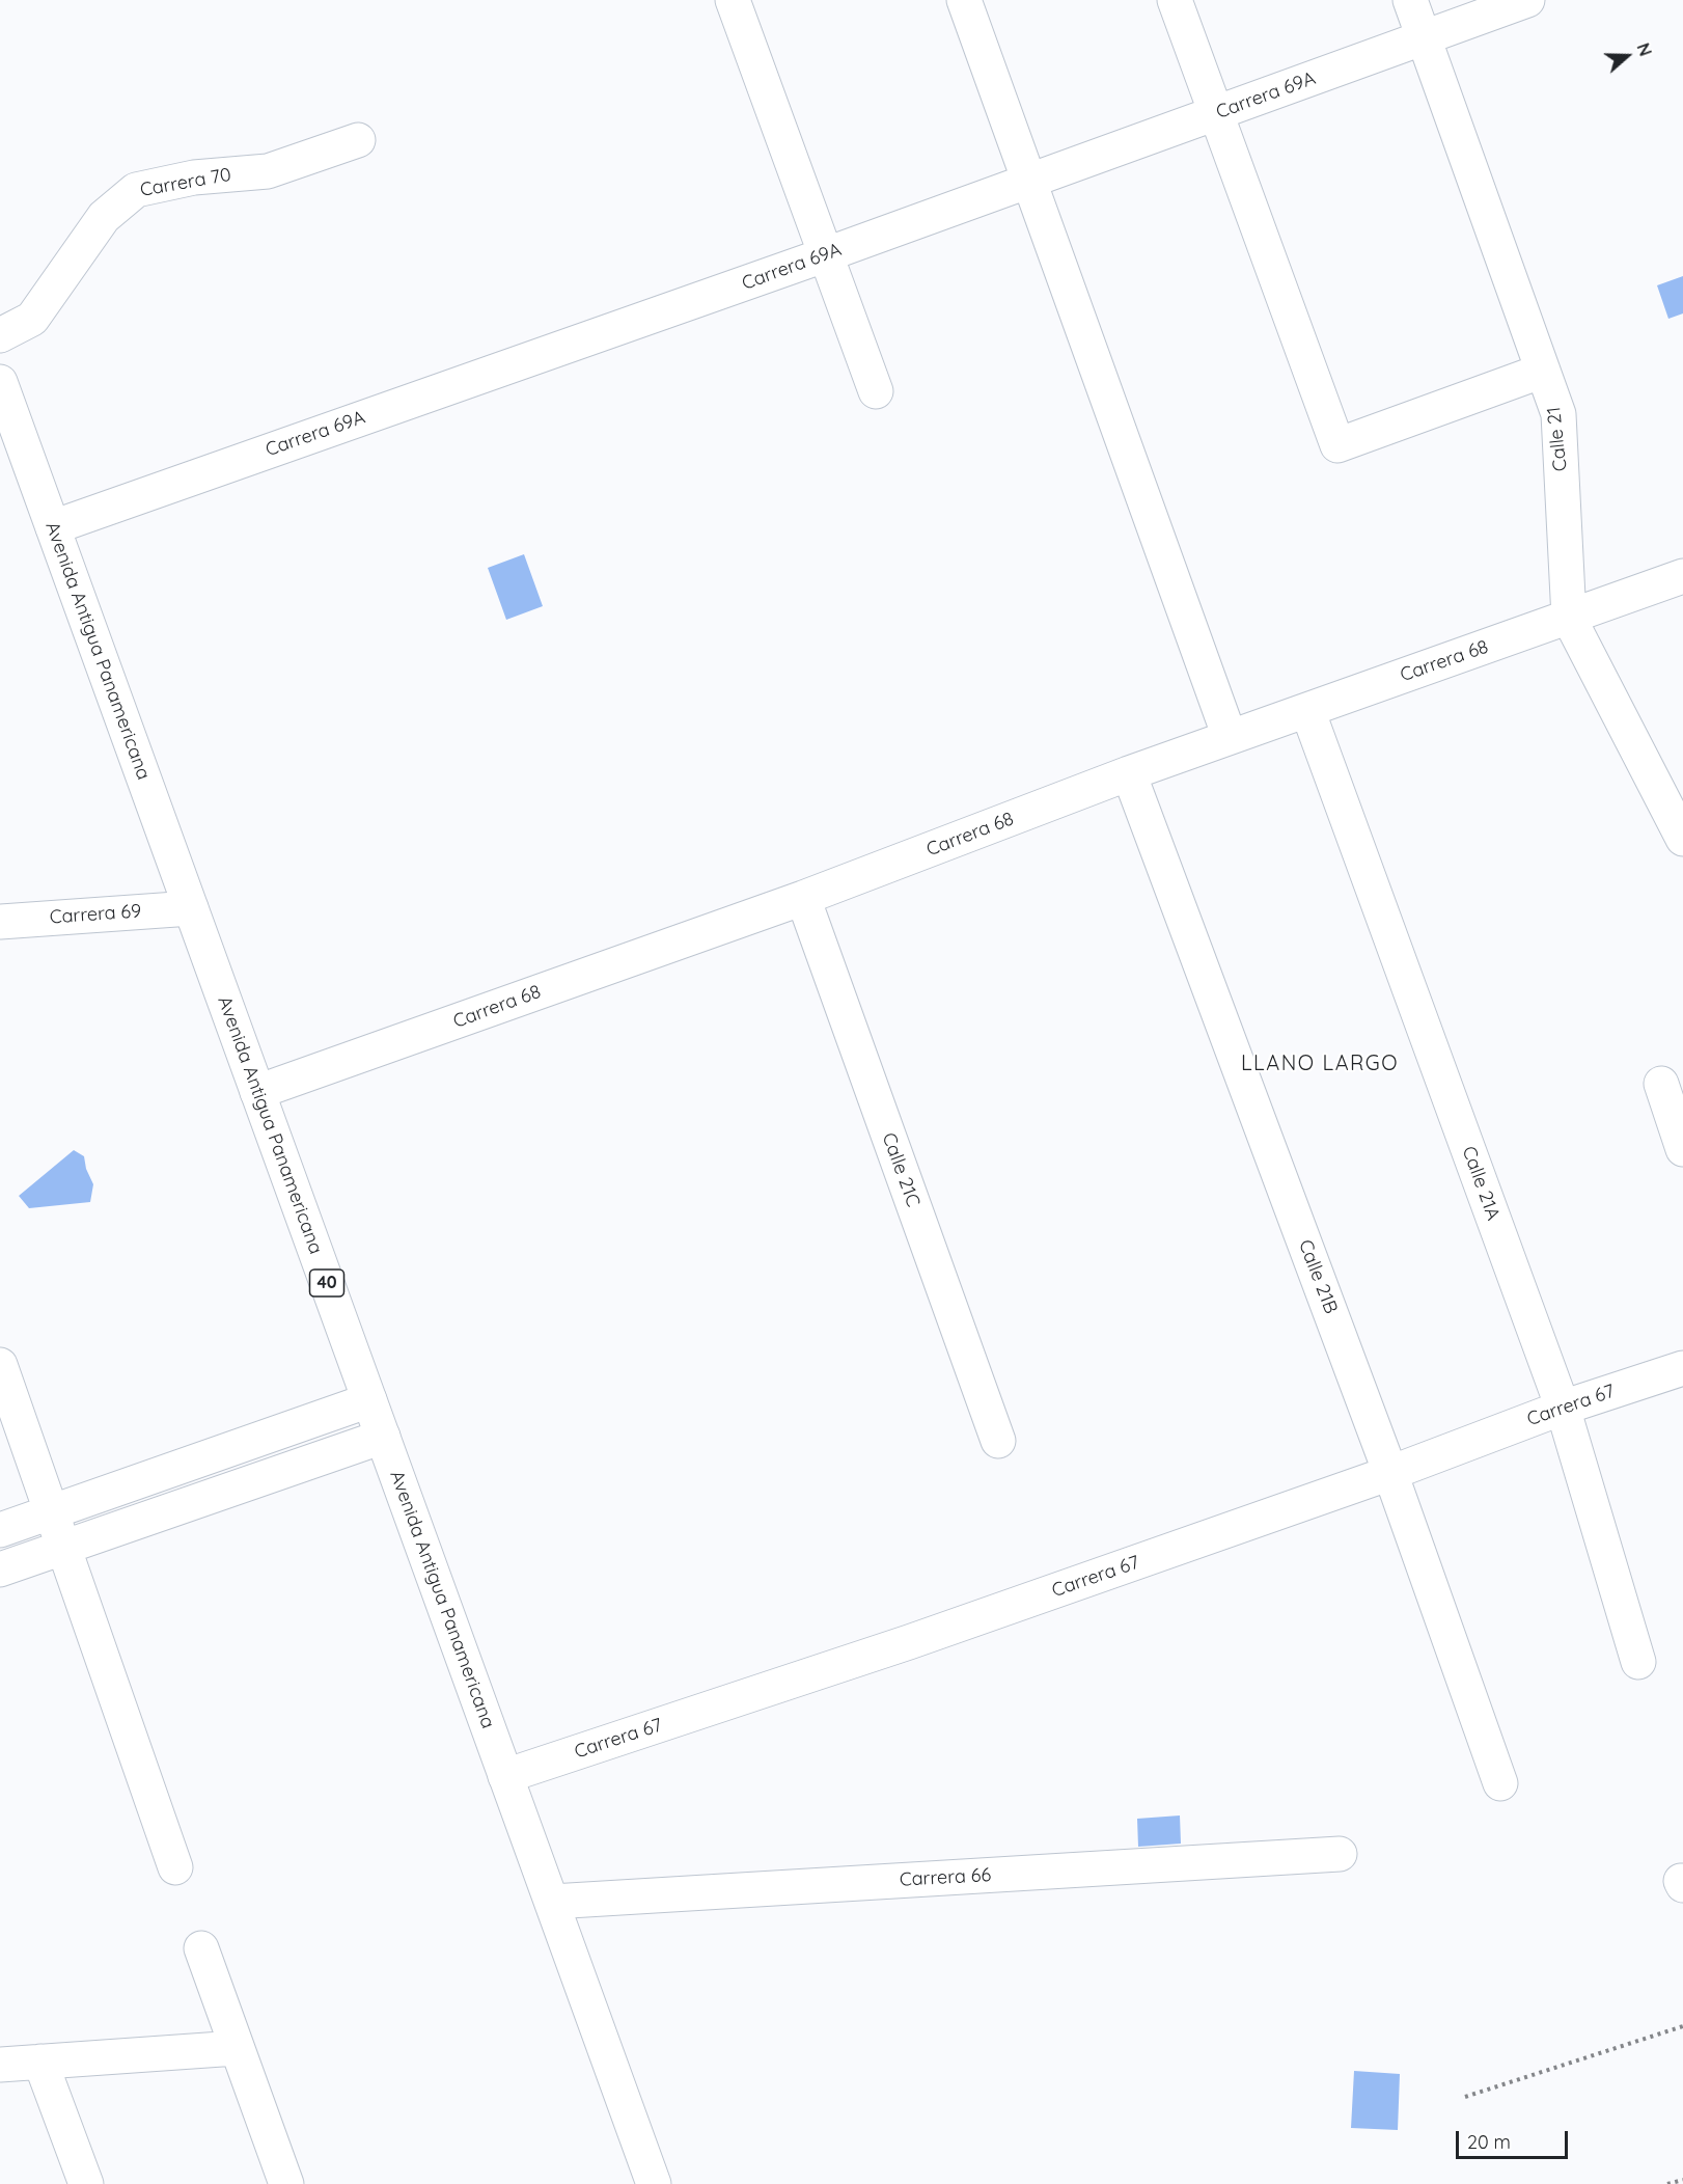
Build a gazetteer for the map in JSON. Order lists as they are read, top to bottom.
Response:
{
  "streets": {
    "street": [
      "Carrera 69A",
      "Carrera 70",
      "Calle 21",
      "Avenida Antigua Panamericana",
      "Carrera 68",
      "Carrera 69",
      "Calle 21C",
      "Calle 21A",
      "Calle 21B",
      "40",
      "Carrera 67",
      "Carrera 66"
    ]
  },
  "crossings": [
    ["Carrera 69A", "Calle 21"],
    ["Carrera 69A", "Avenida Antigua Panamericana"],
    ["Calle 21", "Carrera 68"],
    ["Avenida Antigua Panamericana", "Carrera 68"],
    ["Avenida Antigua Panamericana", "Carrera 69"],
    ["Avenida Antigua Panamericana", "Carrera 67"],
    ["Avenida Antigua Panamericana", "Carrera 66"],
    ["Carrera 68", "Calle 21C"],
    ["Carrera 68", "Calle 21A"],
    ["Carrera 68", "Calle 21B"],
    ["Calle 21A", "Carrera 67"],
    ["Calle 21B", "Carrera 67"]
  ],
  "districts": ["LLANO LARGO"],
  "scale_bar": "20 m",
  "north": "right"
}
